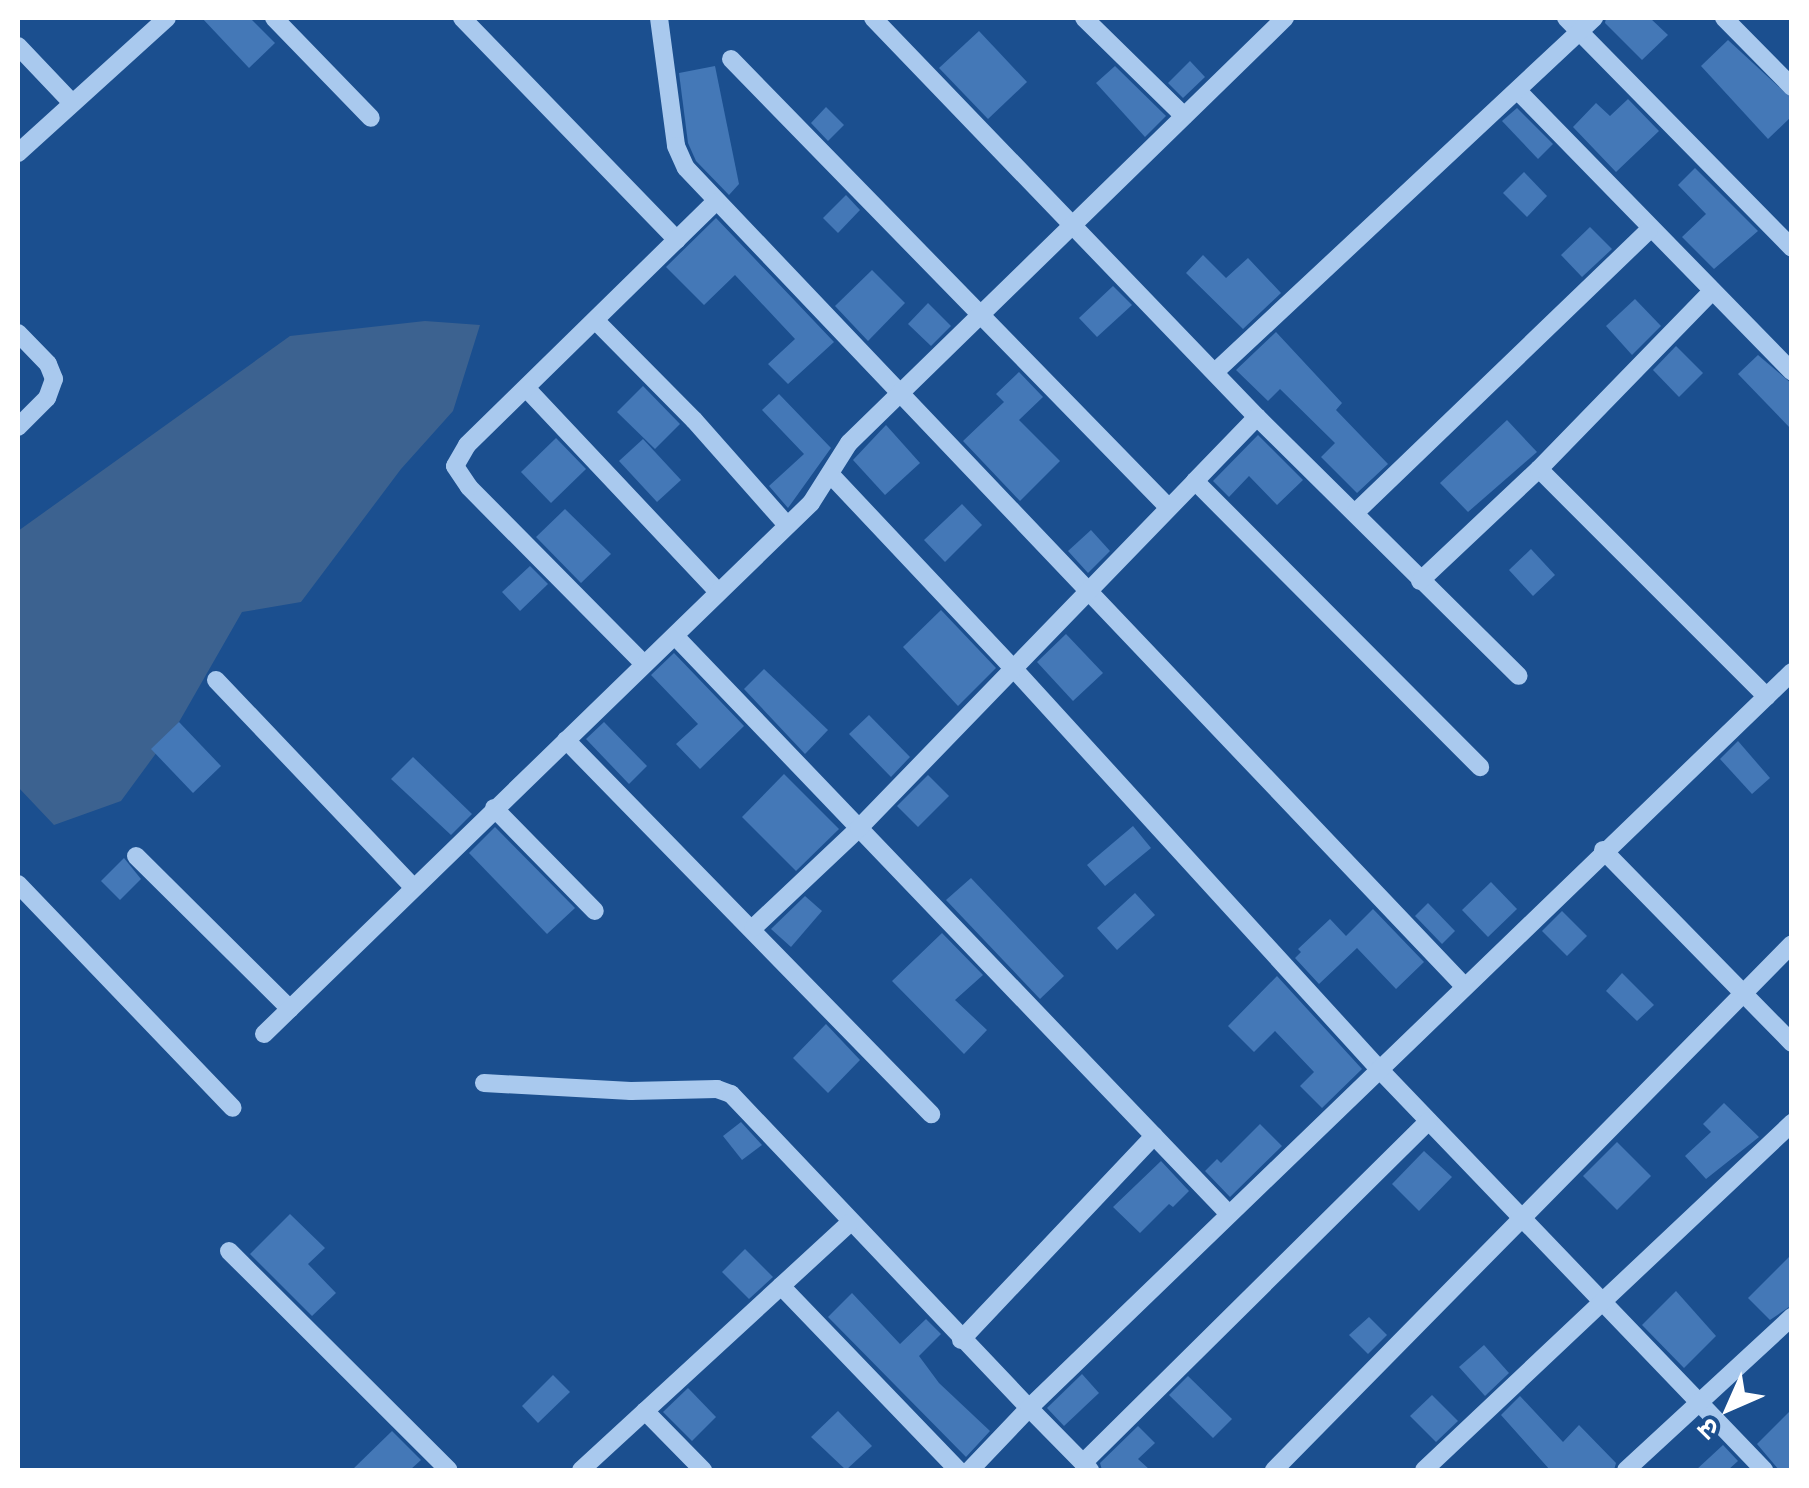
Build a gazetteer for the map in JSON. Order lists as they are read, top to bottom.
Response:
{
  "north": "bottom left"
}
